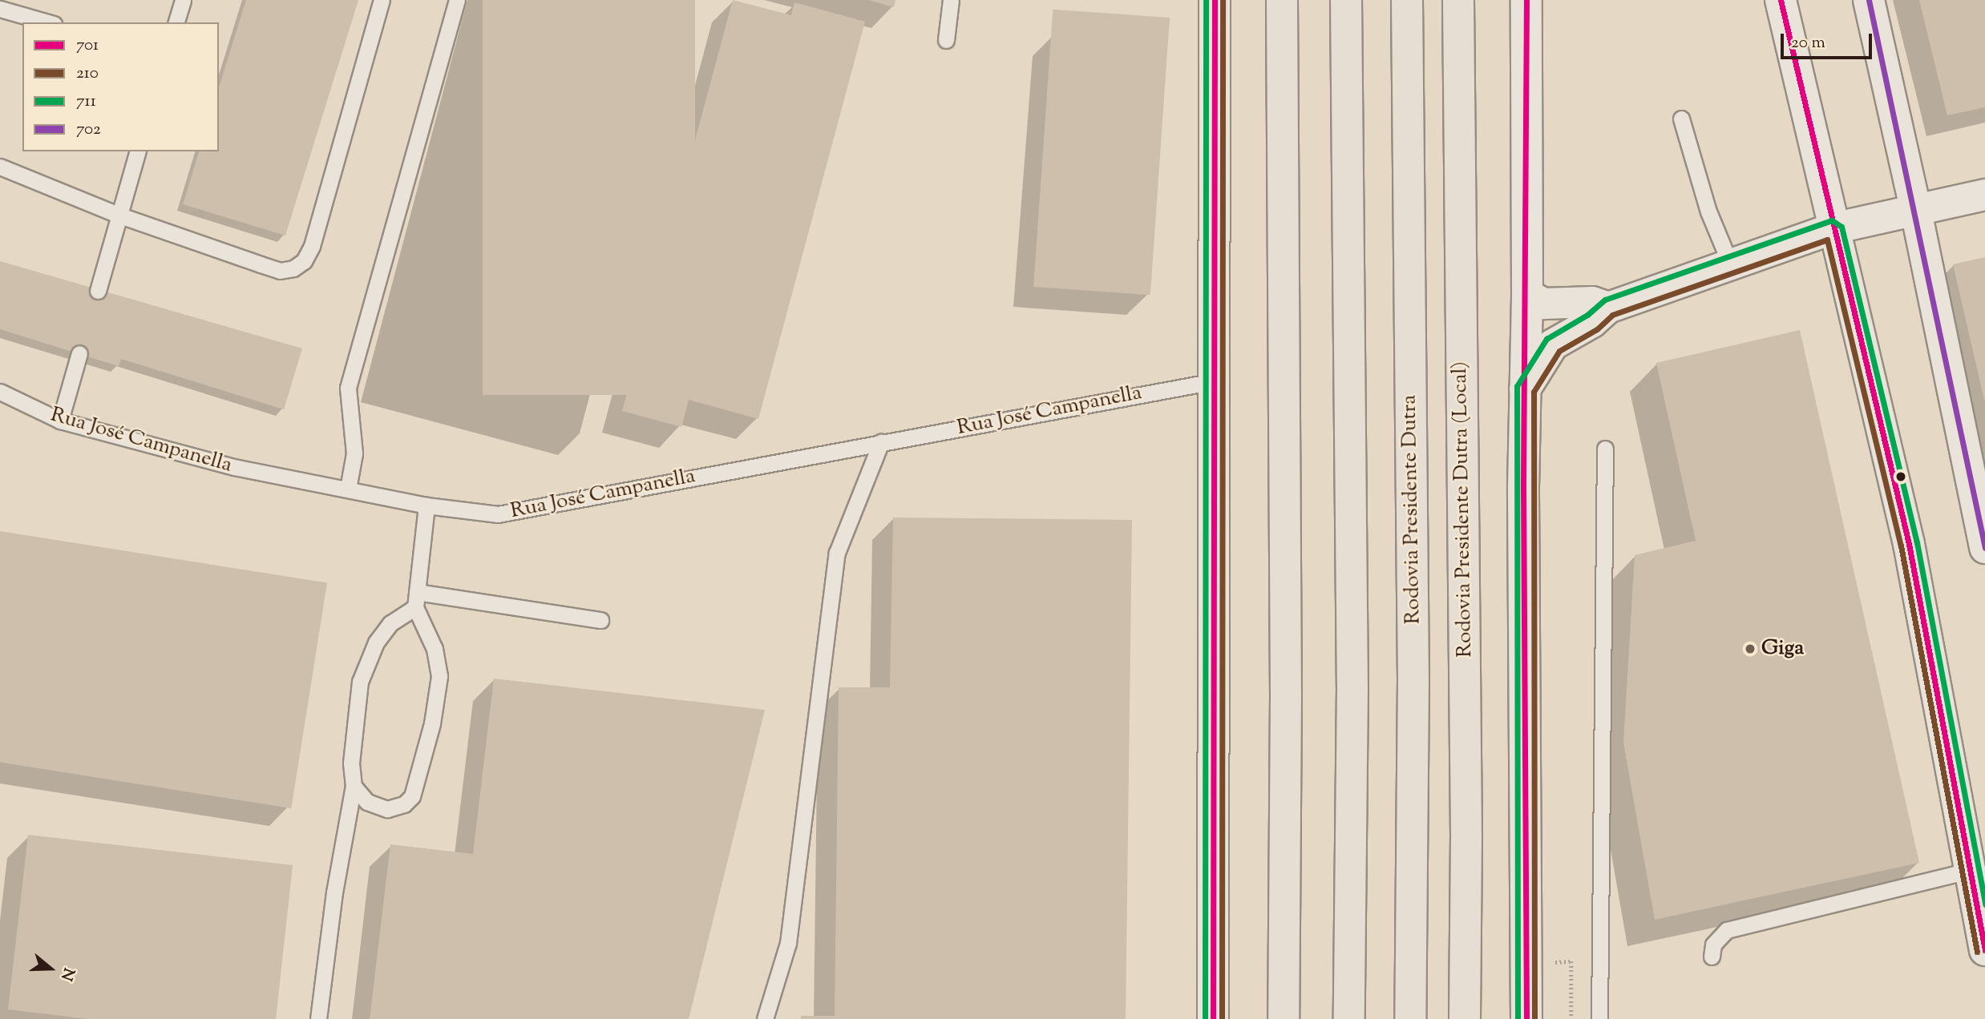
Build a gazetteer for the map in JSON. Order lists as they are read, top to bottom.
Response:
{
  "streets": {
    "highway": ["Rodovia Presidente Dutra", "Rodovia Presidente Dutra (Local)"],
    "lane": ["Rua José Campanella"]
  },
  "places": ["Giga"],
  "lines": [
    "transit line 701",
    "transit line 210",
    "transit line 711",
    "transit line 702"
  ],
  "legend": [
    "701",
    "210",
    "711",
    "702"
  ],
  "scale_bar": "20 m",
  "north": "right"
}
